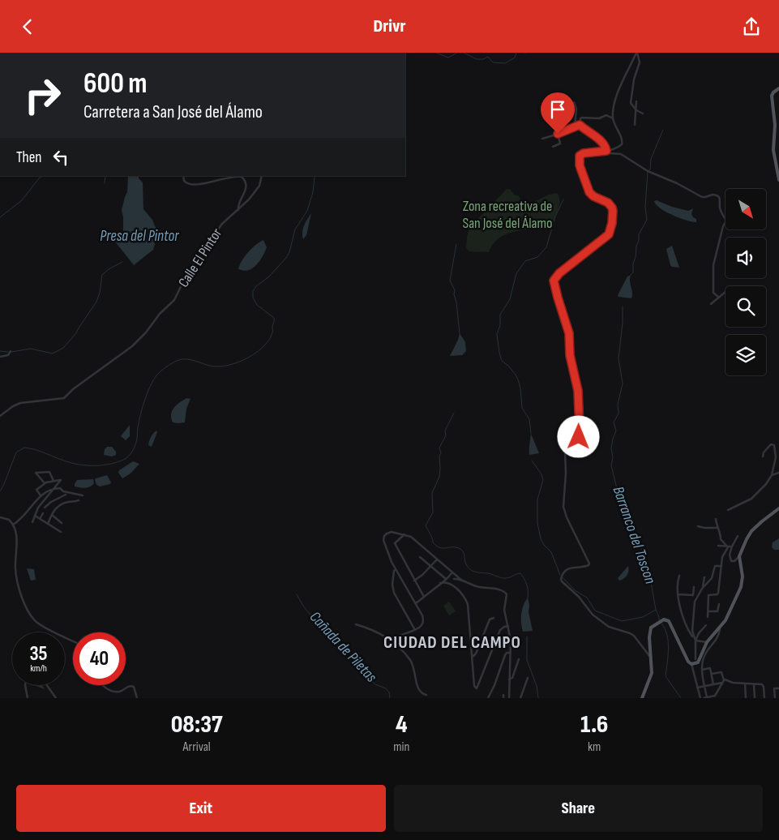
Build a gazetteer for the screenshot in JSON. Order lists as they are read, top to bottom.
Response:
{
  "streets": {
    "street": ["Calle El Pintor"]
  },
  "districts": ["CIUDAD DEL CAMPO"],
  "water": ["Presa del Pintor", "Barranco del Toscon", "Cañada de Piletas"],
  "parks": ["Zona recreativa de San José del Álamo"],
  "north": "bottom right",
  "page": {
    "header": "Drivr",
    "turn": ["600 m", "Carretera a San José del Álamo"],
    "then": "Then",
    "speed": "35 km/h",
    "limit": "40",
    "eta": [
      "08:37",
      "Arrival",
      "4",
      "min",
      "1.6",
      "km"
    ],
    "buttons": ["Exit", "Share"]
  }
}
